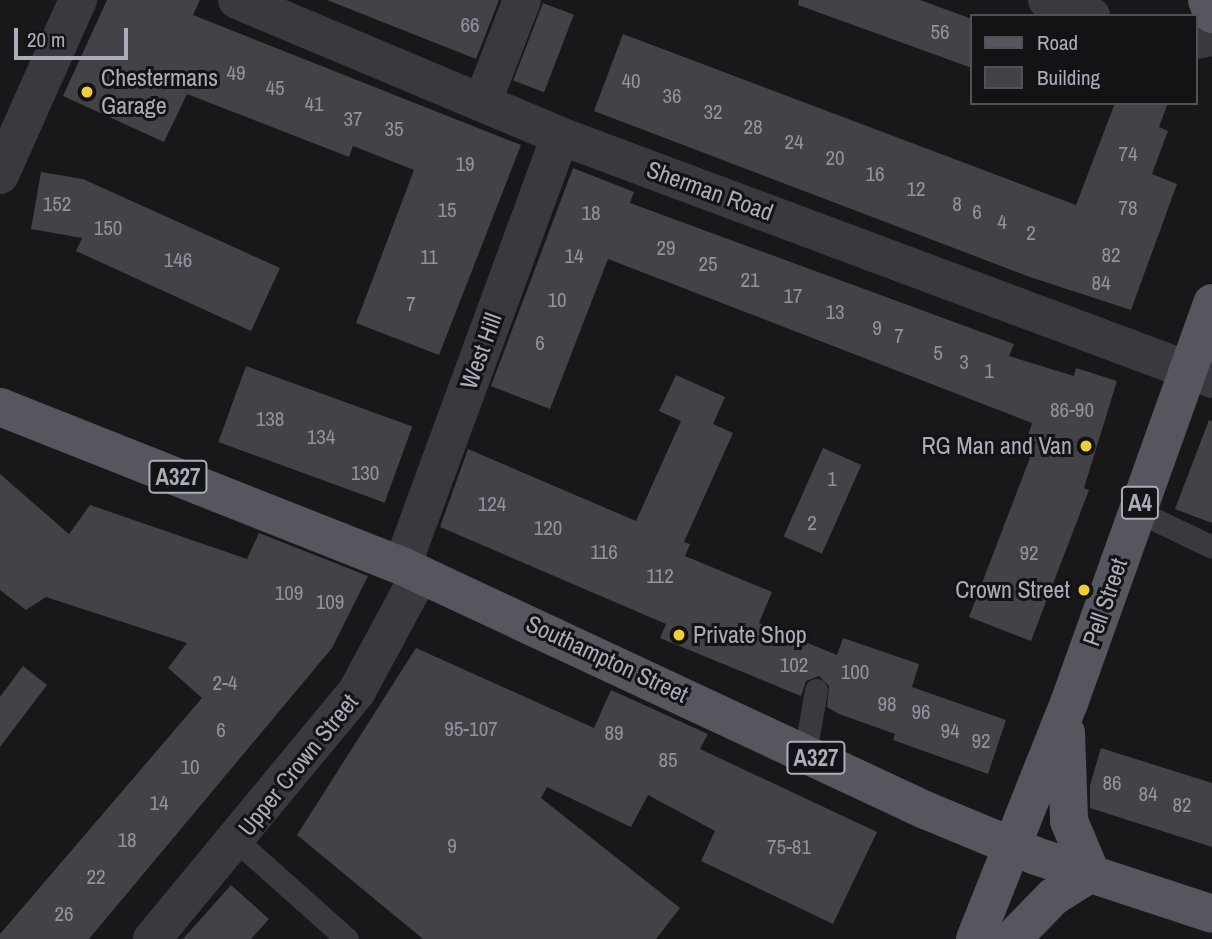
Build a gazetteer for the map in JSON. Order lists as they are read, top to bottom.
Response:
{
  "streets": {
    "main road": [
      "A327",
      "A4",
      "Pell Street",
      "Southampton Street"
    ],
    "street": ["Sherman Road", "West Hill", "Upper Crown Street"]
  },
  "crossings": [
    ["Sherman Road", "West Hill"],
    ["Sherman Road", "Pell Street"],
    ["West Hill", "Southampton Street"],
    ["West Hill", "Upper Crown Street"],
    ["A4", "Pell Street"],
    ["A4", "Southampton Street"],
    ["Pell Street", "Southampton Street"],
    ["Southampton Street", "Upper Crown Street"]
  ],
  "places": [
    "Chestermans Garage",
    "RG Man and Van",
    "Crown Street",
    "Private Shop"
  ],
  "house_numbers": [
    "66",
    "56",
    "49",
    "40",
    "45",
    "36",
    "41",
    "32",
    "37",
    "28",
    "35",
    "24",
    "74",
    "20",
    "19",
    "16",
    "12",
    "152",
    "8",
    "78",
    "15",
    "6",
    "18",
    "4",
    "150",
    "2",
    "29",
    "82",
    "14",
    "11",
    "146",
    "25",
    "21",
    "84",
    "17",
    "10",
    "7",
    "13",
    "9",
    "7",
    "6",
    "5",
    "3",
    "1",
    "86-90",
    "138",
    "134",
    "130",
    "1",
    "124",
    "2",
    "120",
    "116",
    "92",
    "112",
    "109",
    "109",
    "102",
    "100",
    "2-4",
    "98",
    "96",
    "95-107",
    "6",
    "94",
    "89",
    "92",
    "85",
    "10",
    "86",
    "84",
    "14",
    "82",
    "18",
    "9",
    "75-81",
    "22",
    "26"
  ],
  "legend": ["Road", "Building"],
  "scale_bar": "20 m"
}
